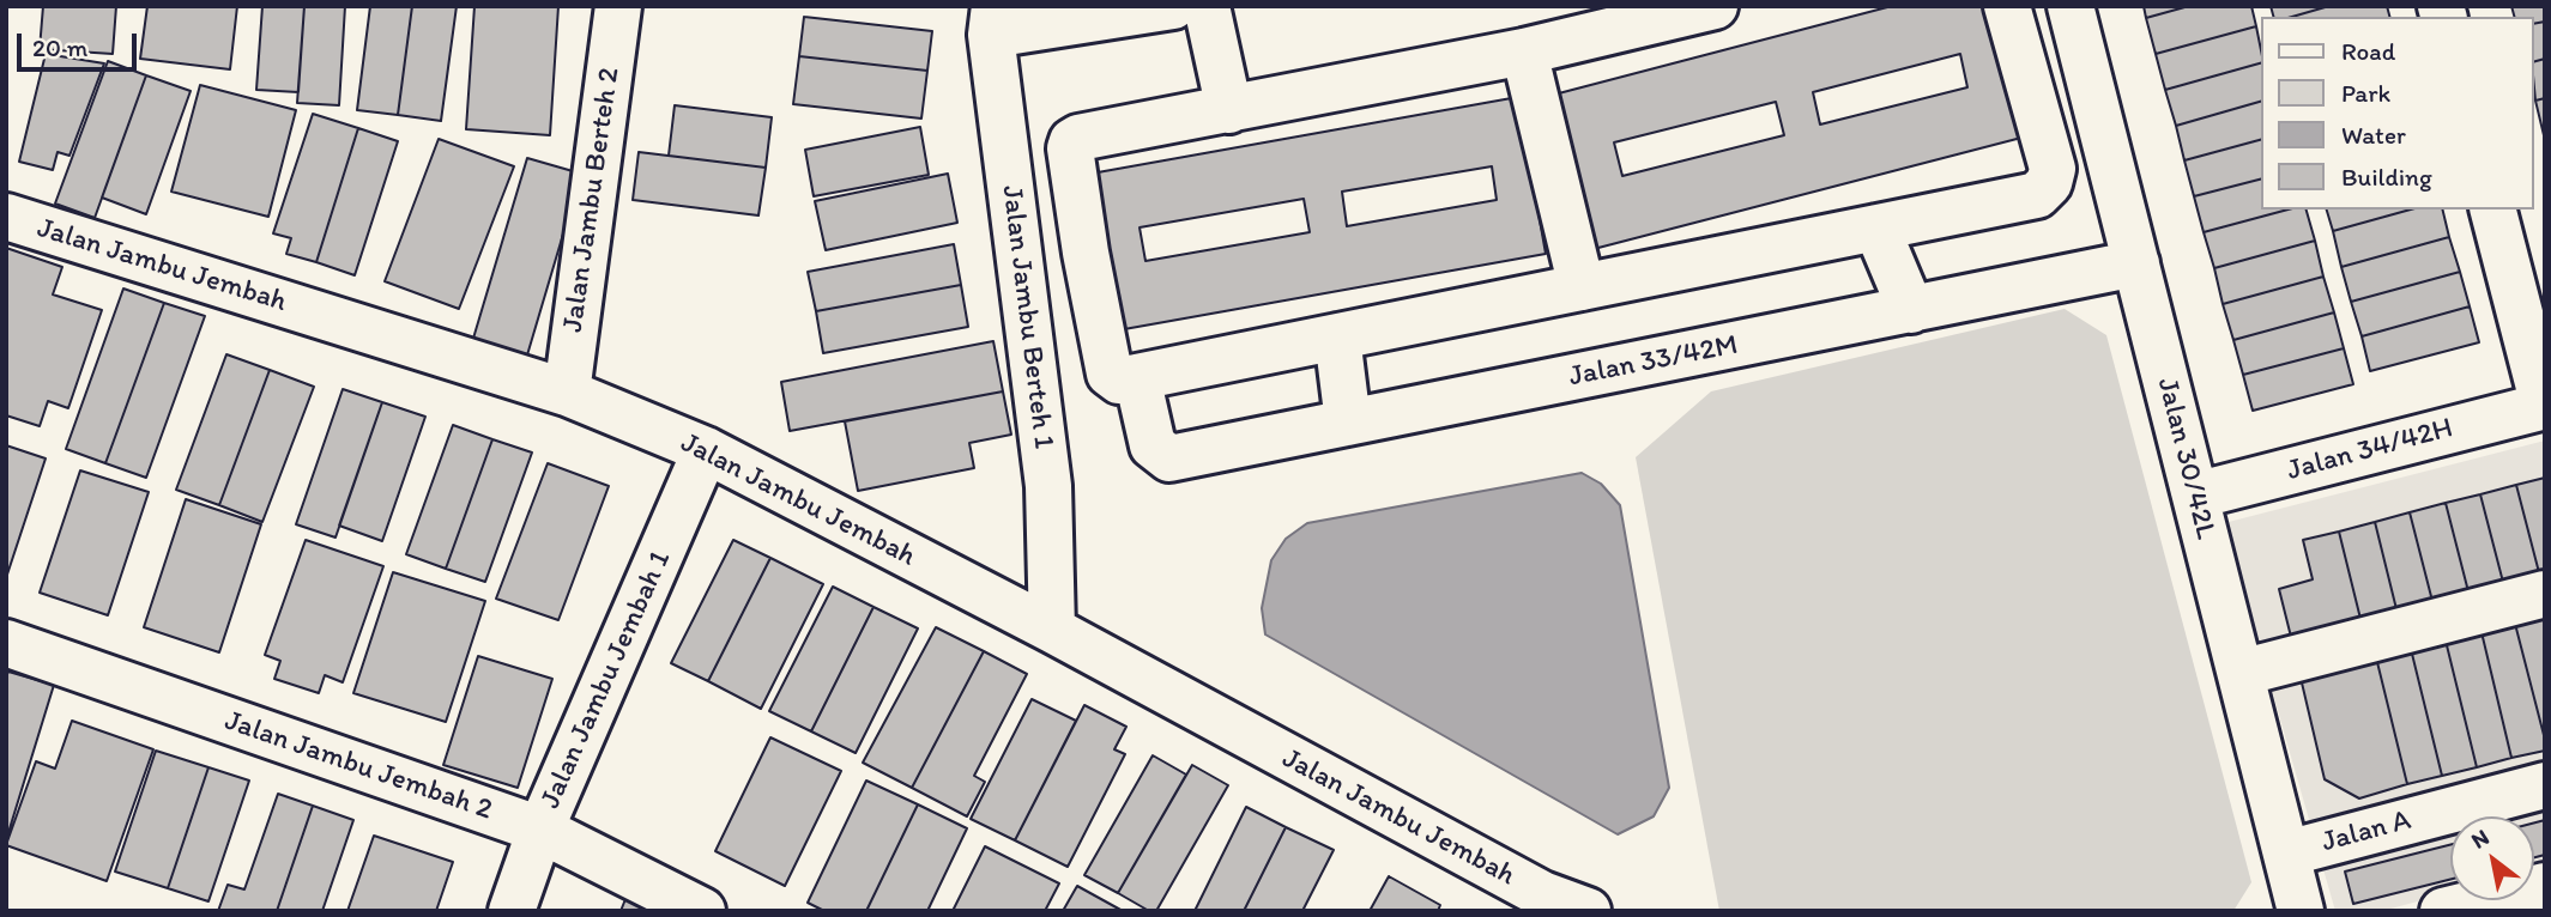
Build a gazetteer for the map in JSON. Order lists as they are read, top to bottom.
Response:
{
  "streets": {
    "street": [
      "Jalan Jambu Berteh 2",
      "Jalan Jambu Jembah",
      "Jalan Jambu Berteh 1",
      "Jalan 33/42M",
      "Jalan 34/42H",
      "Jalan 30/42L",
      "Jalan Jambu Jembah 1",
      "Jalan Jambu Jembah 2",
      "Jalan A"
    ]
  },
  "crossings": [
    ["Jalan Jambu Berteh 2", "Jalan Jambu Jembah"],
    ["Jalan Jambu Jembah", "Jalan Jambu Berteh 1"],
    ["Jalan Jambu Jembah", "Jalan Jambu Jembah 1"],
    ["Jalan 33/42M", "Jalan 30/42L"],
    ["Jalan 34/42H", "Jalan 30/42L"],
    ["Jalan 30/42L", "Jalan A"],
    ["Jalan Jambu Jembah 1", "Jalan Jambu Jembah 2"]
  ],
  "legend": [
    "Road",
    "Park",
    "Water",
    "Building"
  ],
  "scale_bar": "20 m",
  "north": "top left"
}
